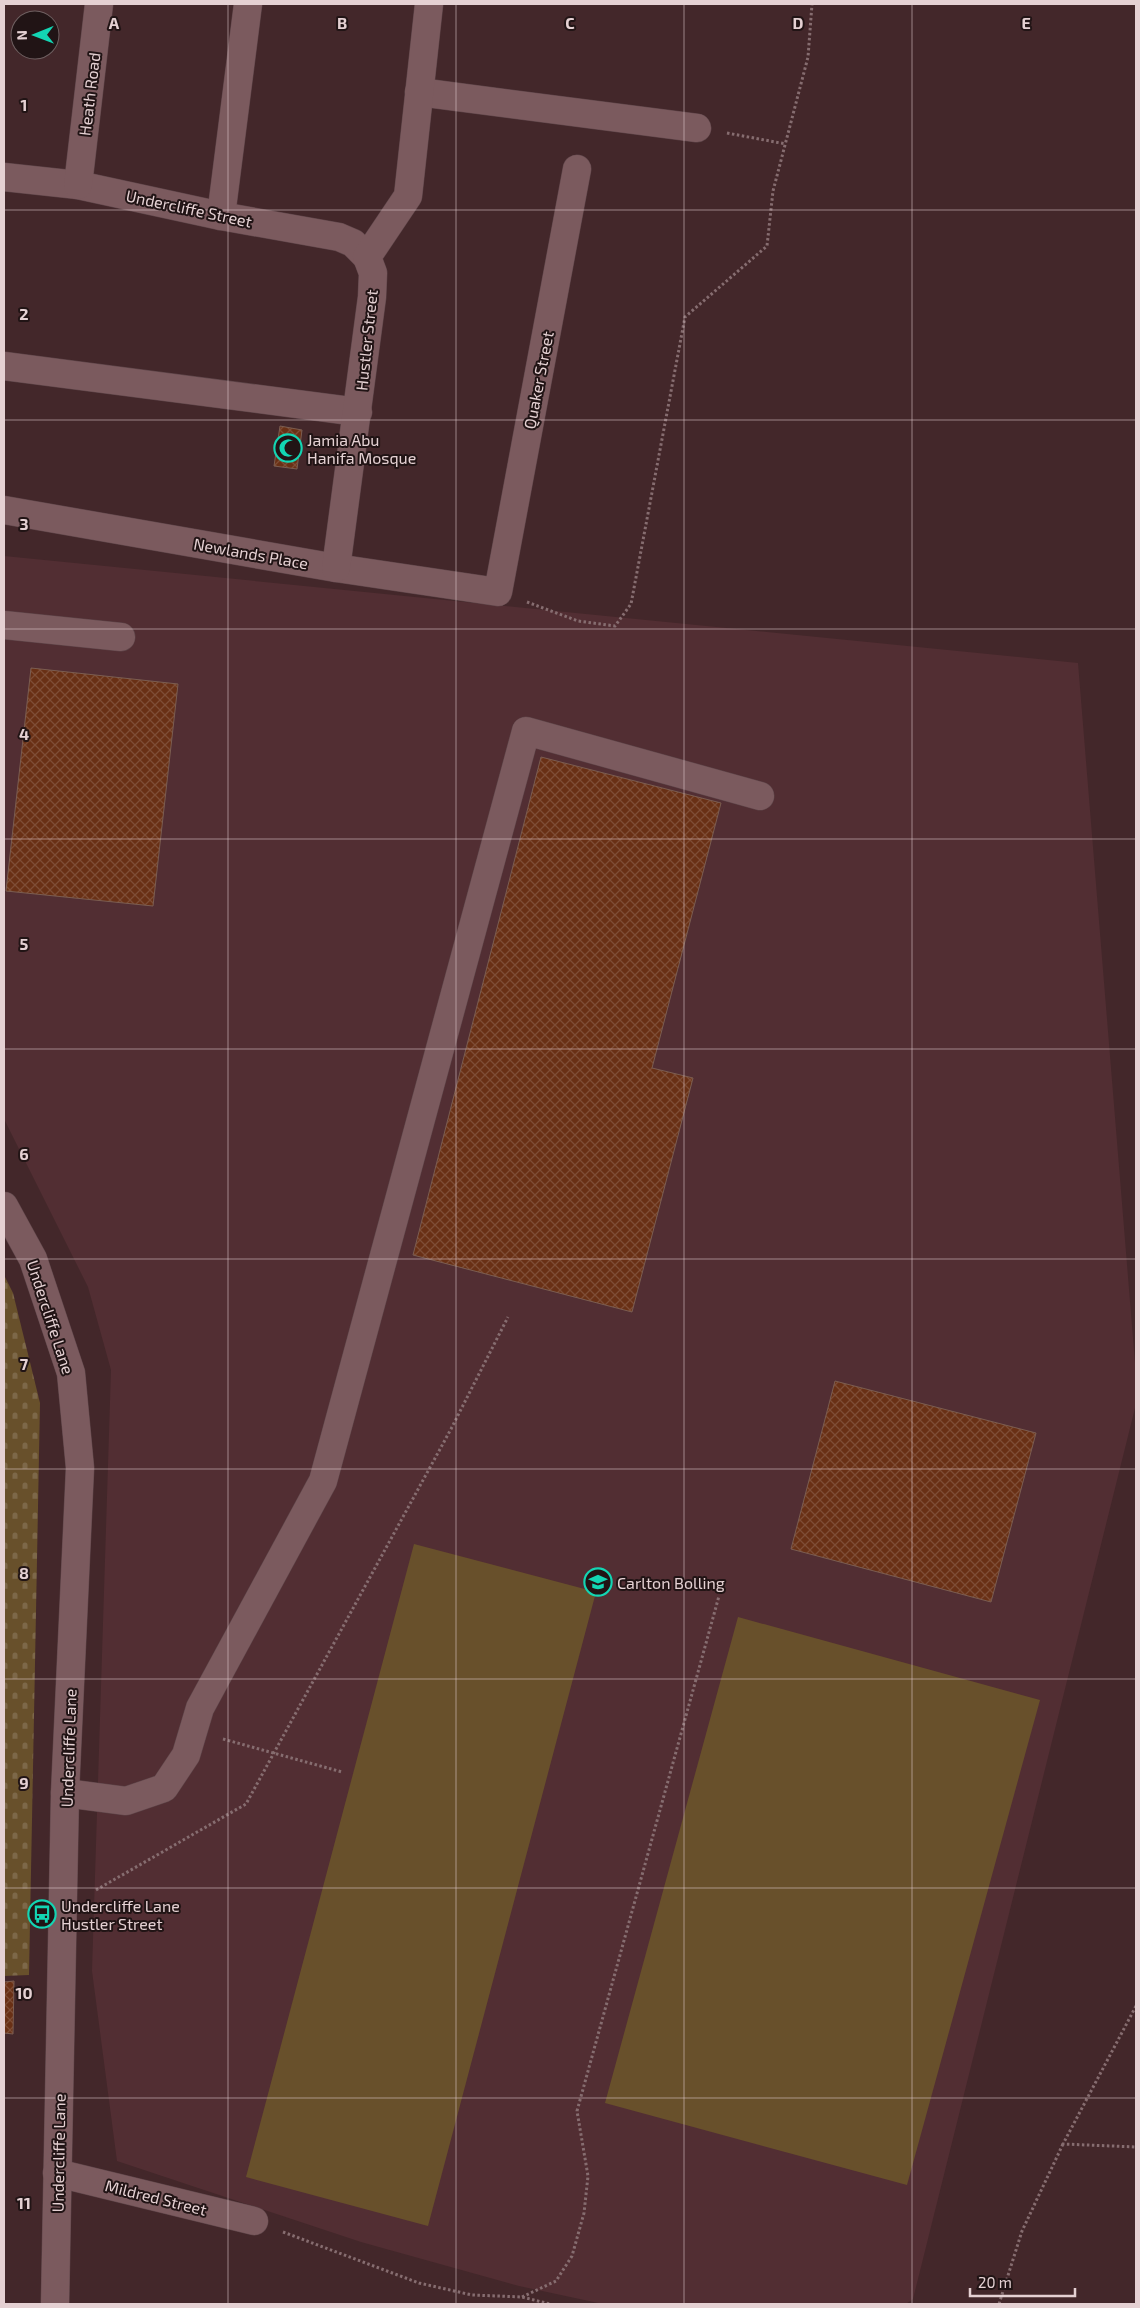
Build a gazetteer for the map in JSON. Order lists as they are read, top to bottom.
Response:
{
  "streets": {
    "street": [
      "Heath Road",
      "Undercliffe Street",
      "Hustler Street",
      "Quaker Street",
      "Newlands Place",
      "Undercliffe Lane",
      "Mildred Street"
    ]
  },
  "crossings": [
    ["Heath Road", "Undercliffe Street"],
    ["Undercliffe Street", "Hustler Street"],
    ["Hustler Street", "Newlands Place"],
    ["Quaker Street", "Newlands Place"],
    ["Undercliffe Lane", "Mildred Street"]
  ],
  "places": {
    "mosque": ["Jamia Abu Hanifa Mosque"],
    "school or university": ["Carlton Bolling"],
    "bus stop": ["Undercliffe Lane Hustler Street"]
  },
  "scale_bar": "20 m",
  "north": "left",
  "grid": {
    "columns": [
      "A",
      "B",
      "C",
      "D",
      "E"
    ],
    "rows": [
      "1",
      "2",
      "3",
      "4",
      "5",
      "6",
      "7",
      "8",
      "9",
      "10",
      "11"
    ]
  }
}
